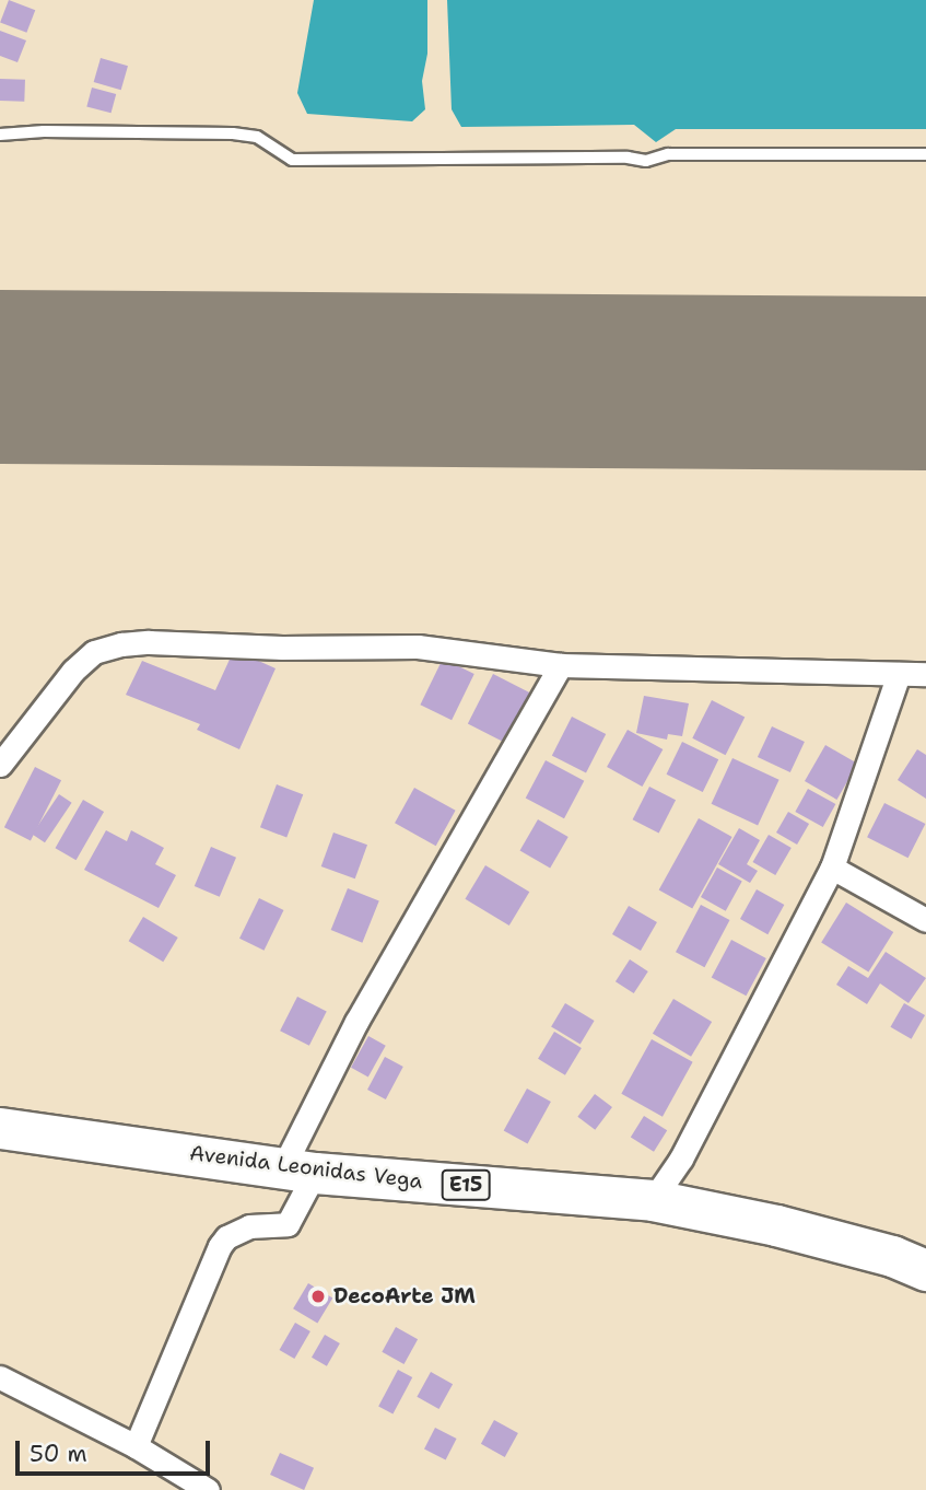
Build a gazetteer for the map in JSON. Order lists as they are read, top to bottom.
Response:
{
  "streets": {
    "highway": ["Avenida Leonidas Vega", "E15"]
  },
  "places": ["DecoArte JM"],
  "scale_bar": "50 m"
}
